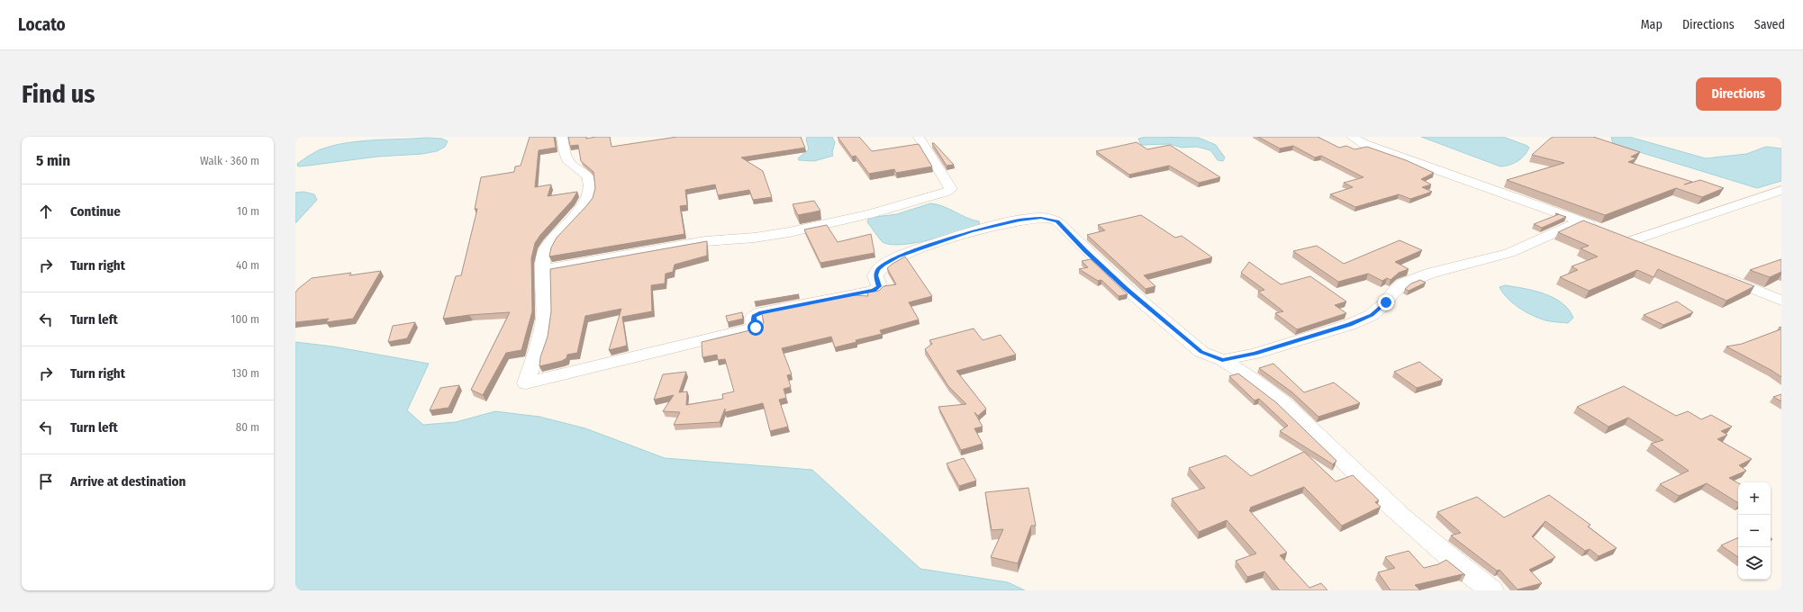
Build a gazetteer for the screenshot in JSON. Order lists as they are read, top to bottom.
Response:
{
  "page": {
    "header": "Locato",
    "nav": ["Map", "Directions", "Saved"],
    "buttons": "Directions",
    "title": "Find us",
    "heading": ["5 min", "Walk · 360 m"],
    "list": [
      ["Continue", "10 m"],
      ["Turn right", "40 m"],
      ["Turn left", "100 m"],
      ["Turn right", "130 m"],
      ["Turn left", "80 m"],
      "Arrive at destination"
    ],
    "map_buttons": ["+", "−"]
  }
}
